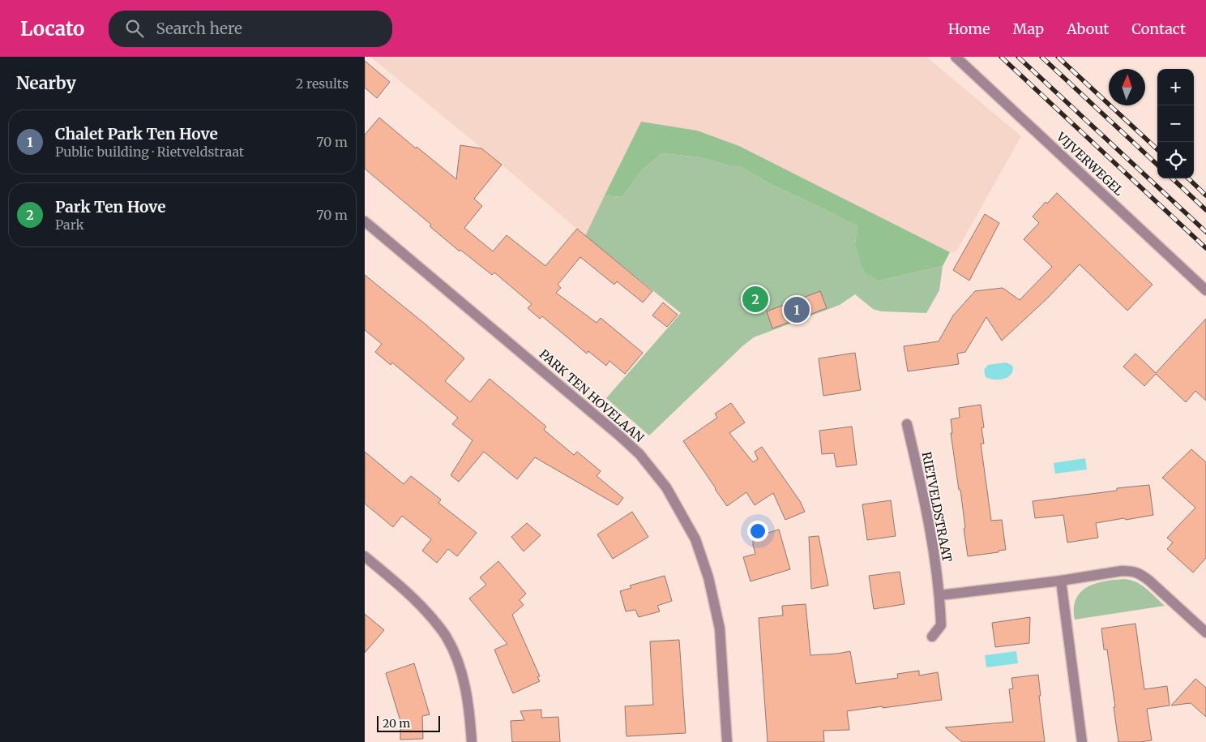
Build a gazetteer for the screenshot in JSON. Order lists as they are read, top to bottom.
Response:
{
  "streets": {
    "street": ["VIJVERWEGEL", "PARK TEN HOVELAAN", "RIETVELDSTRAAT"]
  },
  "scale_bar": "20 m",
  "north": "top",
  "page": {
    "header": "Locato",
    "search": "Search here",
    "nav": [
      "Home",
      "Map",
      "About",
      "Contact"
    ],
    "heading": ["Nearby", "2 results"],
    "map_buttons": ["+", "−"],
    "list": [
      {
        "mark": "1",
        "name": "Chalet Park Ten Hove",
        "note": "Public building · Rietveldstraat",
        "value": "70 m"
      },
      {
        "mark": "2",
        "name": "Park Ten Hove",
        "note": "Park",
        "value": "70 m"
      }
    ],
    "pins": ["2", "1"],
    "scale": "20 m"
  }
}
